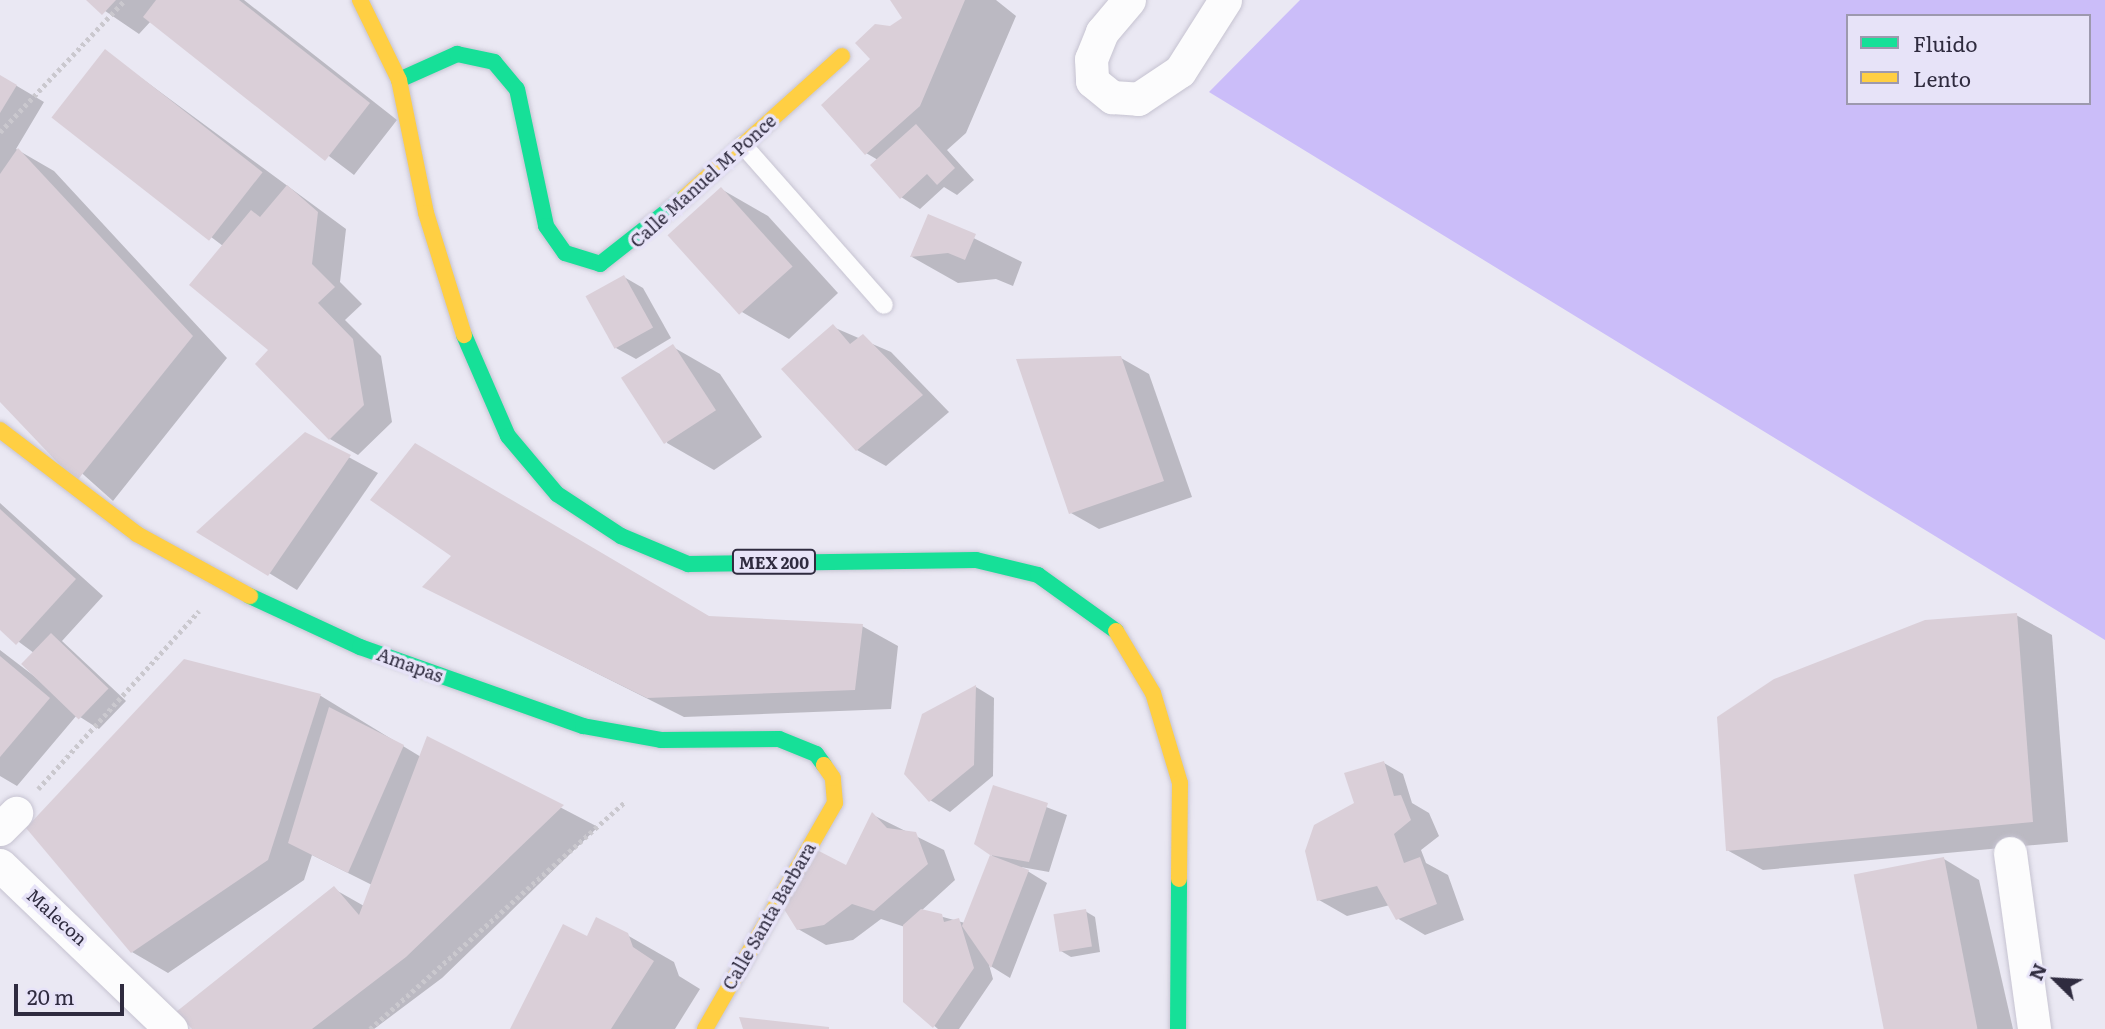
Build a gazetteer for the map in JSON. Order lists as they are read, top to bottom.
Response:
{
  "streets": {
    "main road": [
      "Calle Manuel M Ponce",
      "MEX 200",
      "Amapas",
      "Calle Santa Barbara"
    ],
    "street": ["Malecon"]
  },
  "crossings": [
    ["Calle Manuel M Ponce", "MEX 200"],
    ["Amapas", "Calle Santa Barbara"]
  ],
  "legend": ["Fluido", "Lento"],
  "scale_bar": "20 m",
  "north": "top left"
}
